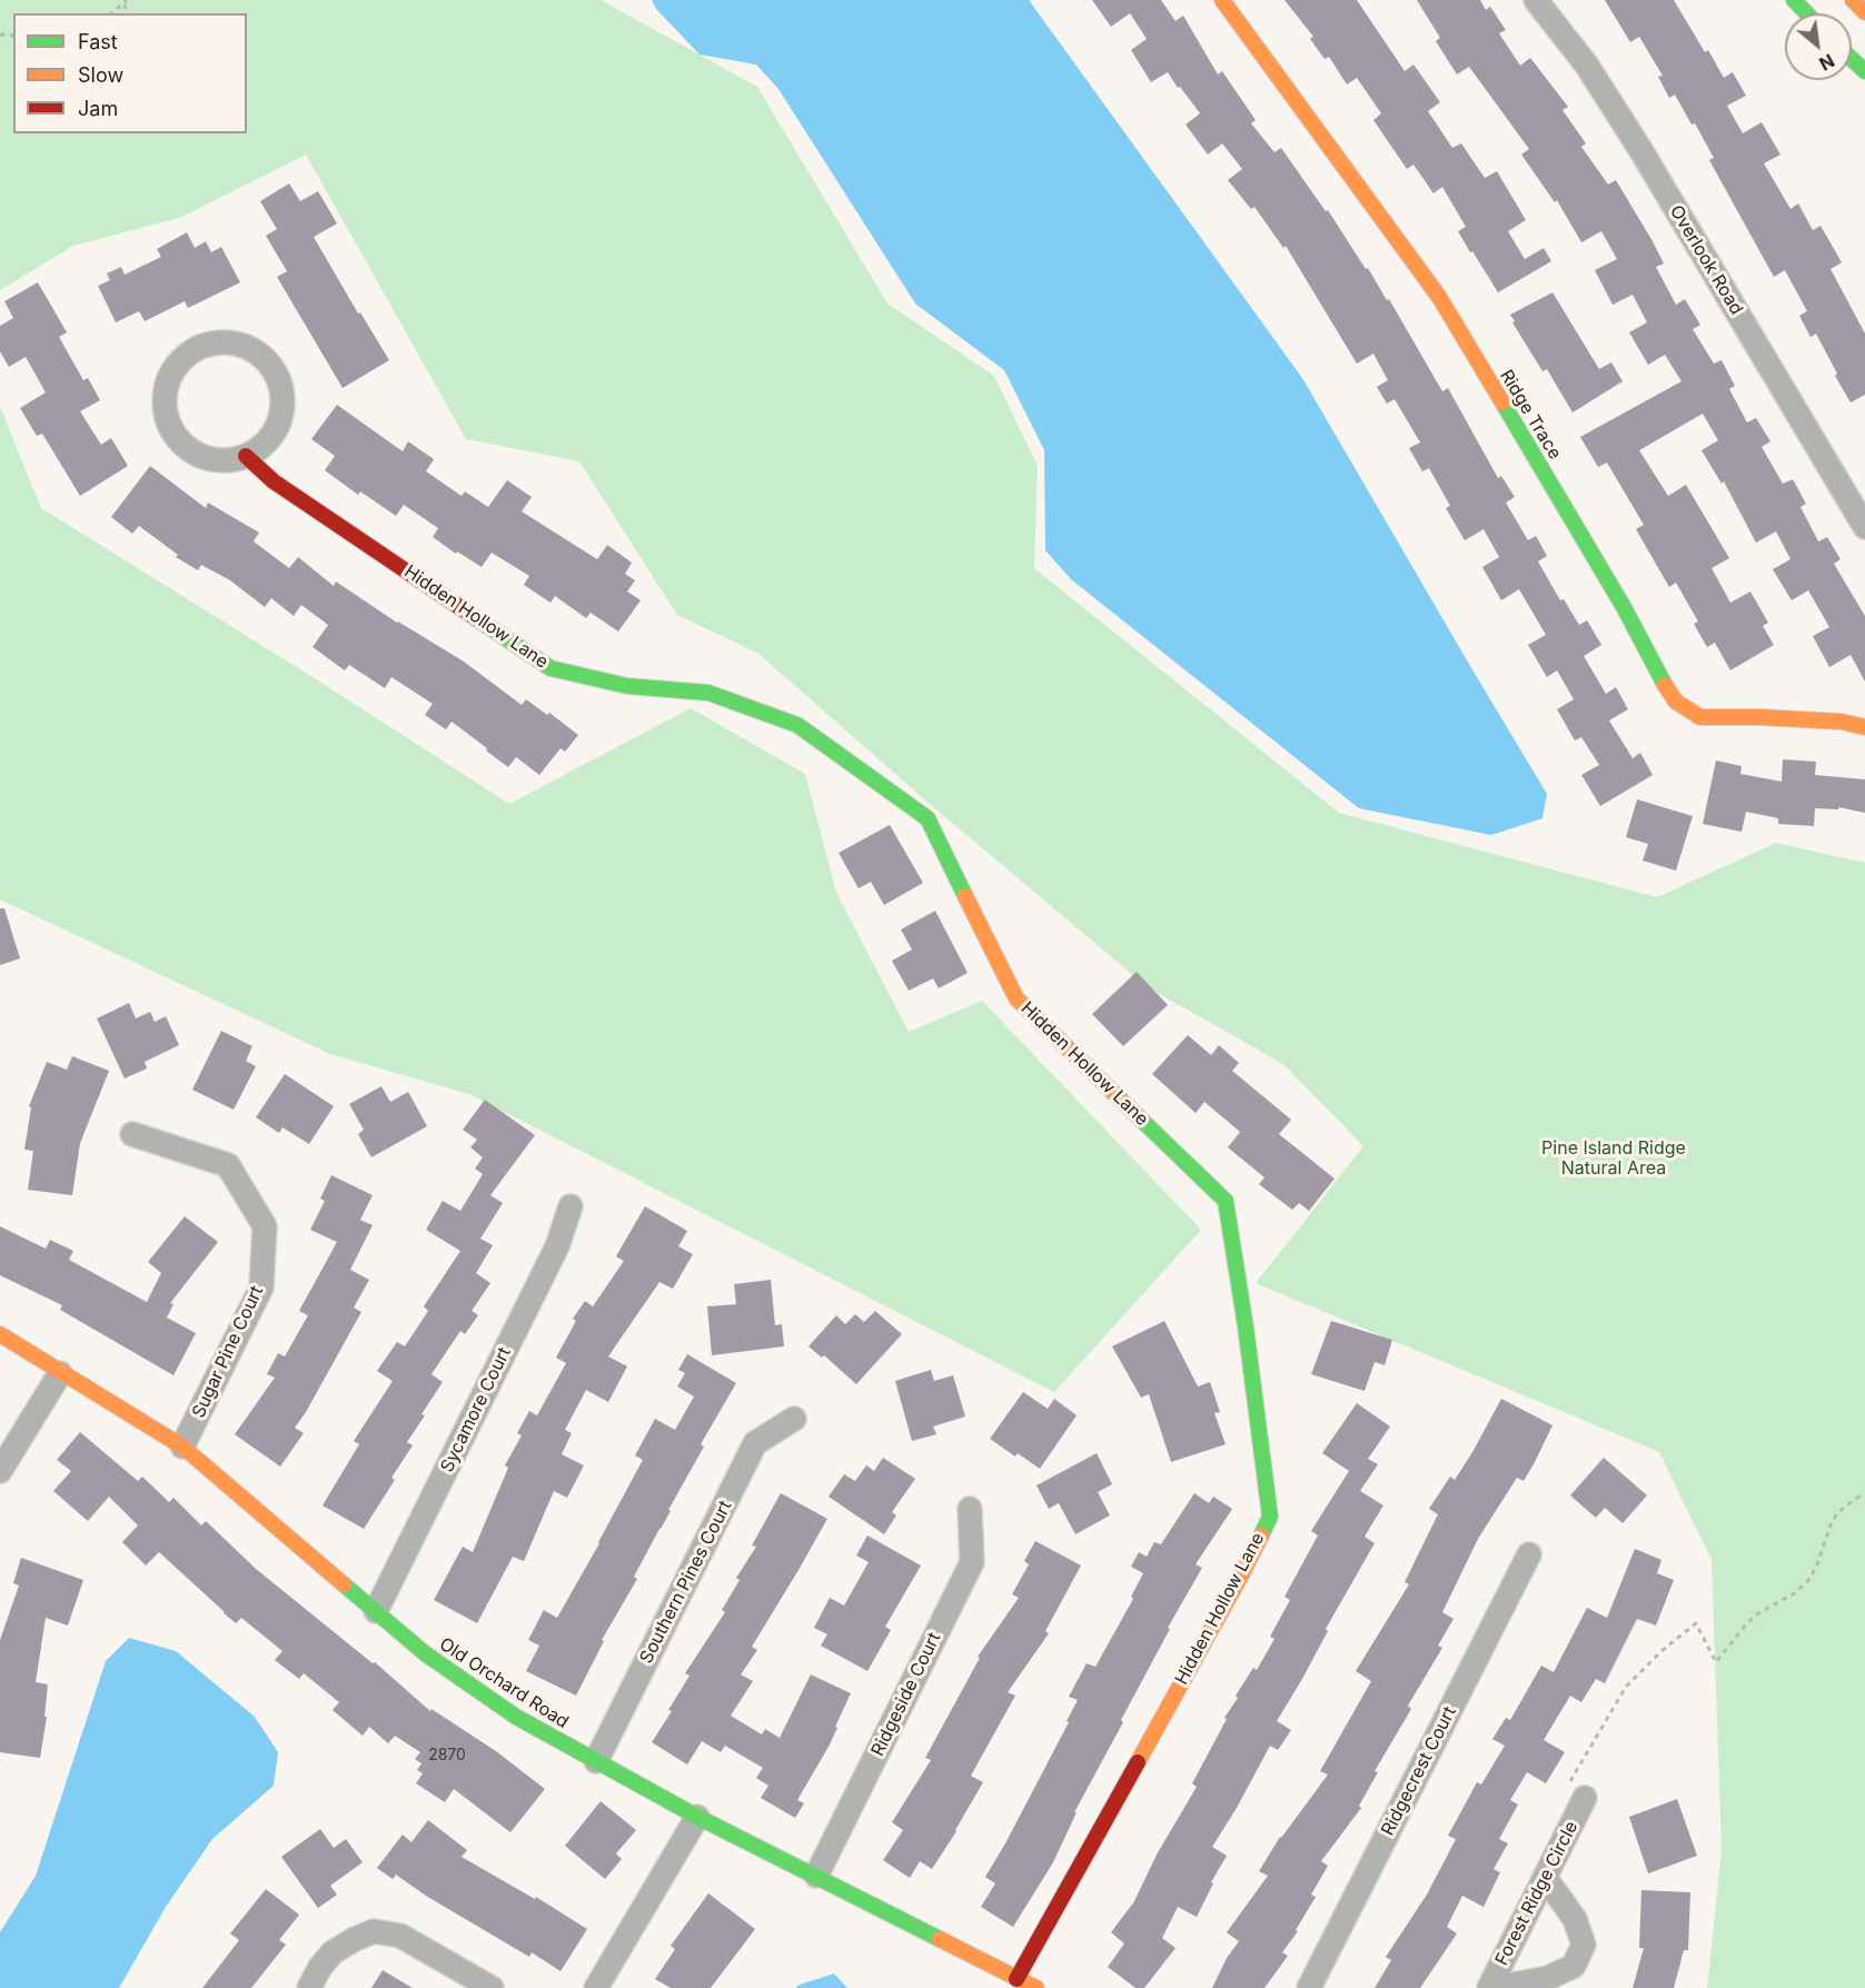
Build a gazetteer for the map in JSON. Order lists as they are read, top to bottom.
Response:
{
  "streets": {
    "street": [
      "Overlook Road",
      "Ridge Trace",
      "Hidden Hollow Lane",
      "Sugar Pine Court",
      "Sycamore Court",
      "Southern Pines Court",
      "Old Orchard Road",
      "Ridgeside Court",
      "Ridgecrest Court",
      "Forest Ridge Circle"
    ]
  },
  "crossings": [
    ["Hidden Hollow Lane", "Old Orchard Road"],
    ["Sugar Pine Court", "Old Orchard Road"],
    ["Sycamore Court", "Old Orchard Road"],
    ["Southern Pines Court", "Old Orchard Road"],
    ["Old Orchard Road", "Ridgeside Court"]
  ],
  "parks": ["Pine Island Ridge Natural Area"],
  "house_numbers": ["2870"],
  "legend": ["Fast", "Slow", "Jam"],
  "north": "bottom right"
}
